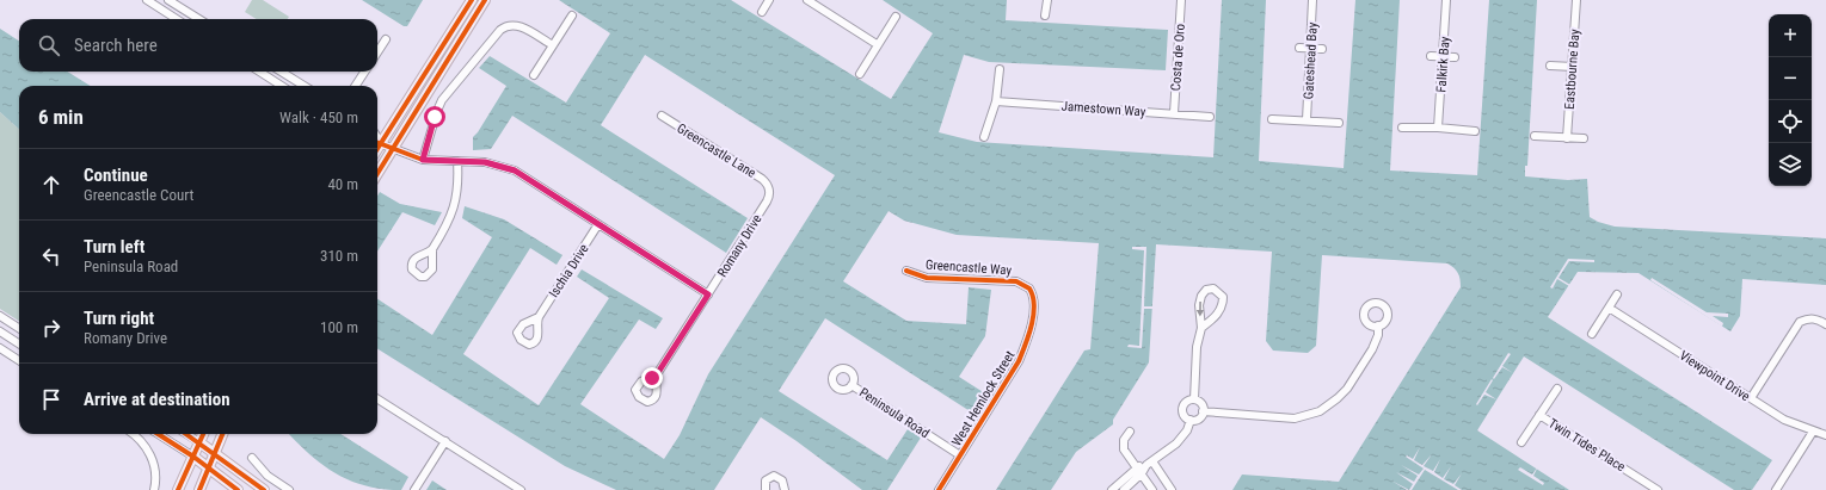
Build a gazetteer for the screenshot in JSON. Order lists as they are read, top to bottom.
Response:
{
  "streets": {
    "street": [
      "Costa de Oro",
      "Gateshead Bay",
      "Falkirk Bay",
      "Eastbourne Bay",
      "Jamestown Way",
      "Greencastle Lane",
      "Romany Drive",
      "Greencastle Way",
      "Ischia Drive",
      "Viewpoint Drive",
      "West Hemlock Street",
      "Peninsula Road",
      "Twin Tides Place"
    ]
  },
  "crossings": [
    ["Costa de Oro", "Jamestown Way"],
    ["Greencastle Lane", "Romany Drive"],
    ["Greencastle Way", "West Hemlock Street"],
    ["West Hemlock Street", "Peninsula Road"]
  ],
  "page": {
    "map_buttons": ["+", "−"],
    "search": "Search here",
    "heading": ["6 min", "Walk · 450 m"],
    "list": [
      ["Continue", "Greencastle Court", "40 m"],
      ["Turn left", "Peninsula Road", "310 m"],
      ["Turn right", "Romany Drive", "100 m"],
      "Arrive at destination"
    ]
  }
}
